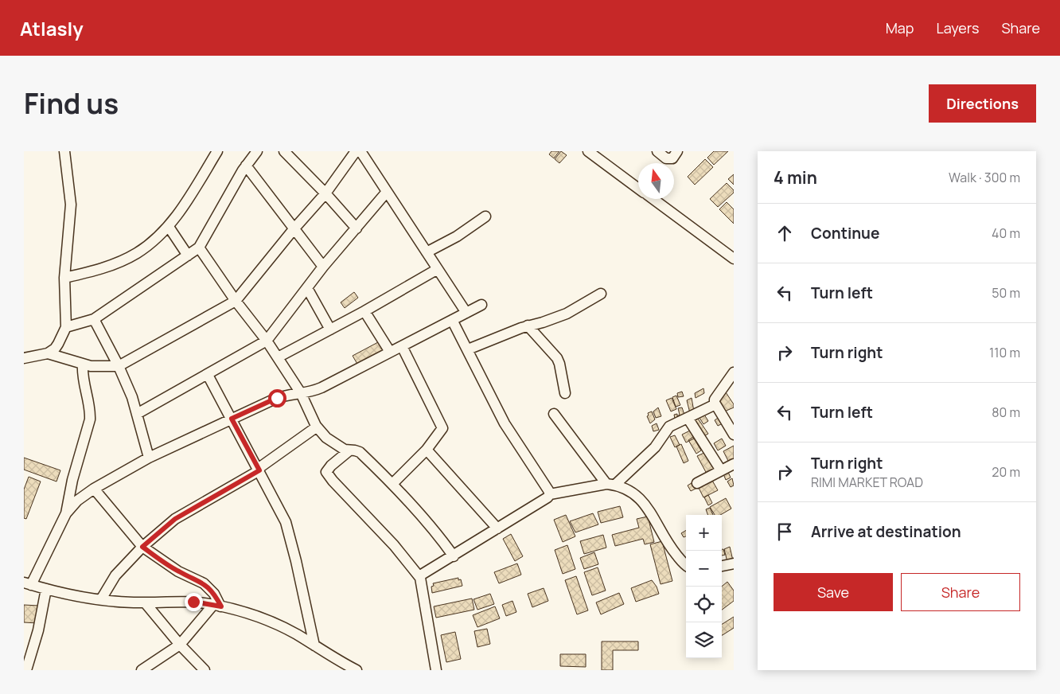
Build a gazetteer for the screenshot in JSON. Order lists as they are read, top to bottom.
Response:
{
  "north": "top",
  "page": {
    "header": "Atlasly",
    "nav": ["Map", "Layers", "Share"],
    "title": "Find us",
    "buttons": [
      "Directions",
      ["Save", "Share"]
    ],
    "heading": ["4 min", "Walk · 300 m"],
    "list": [
      ["Continue", "40 m"],
      ["Turn left", "50 m"],
      ["Turn right", "110 m"],
      ["Turn left", "80 m"],
      ["Turn right", "RIMI MARKET ROAD", "20 m"],
      "Arrive at destination"
    ],
    "map_buttons": ["+", "−"]
  }
}
